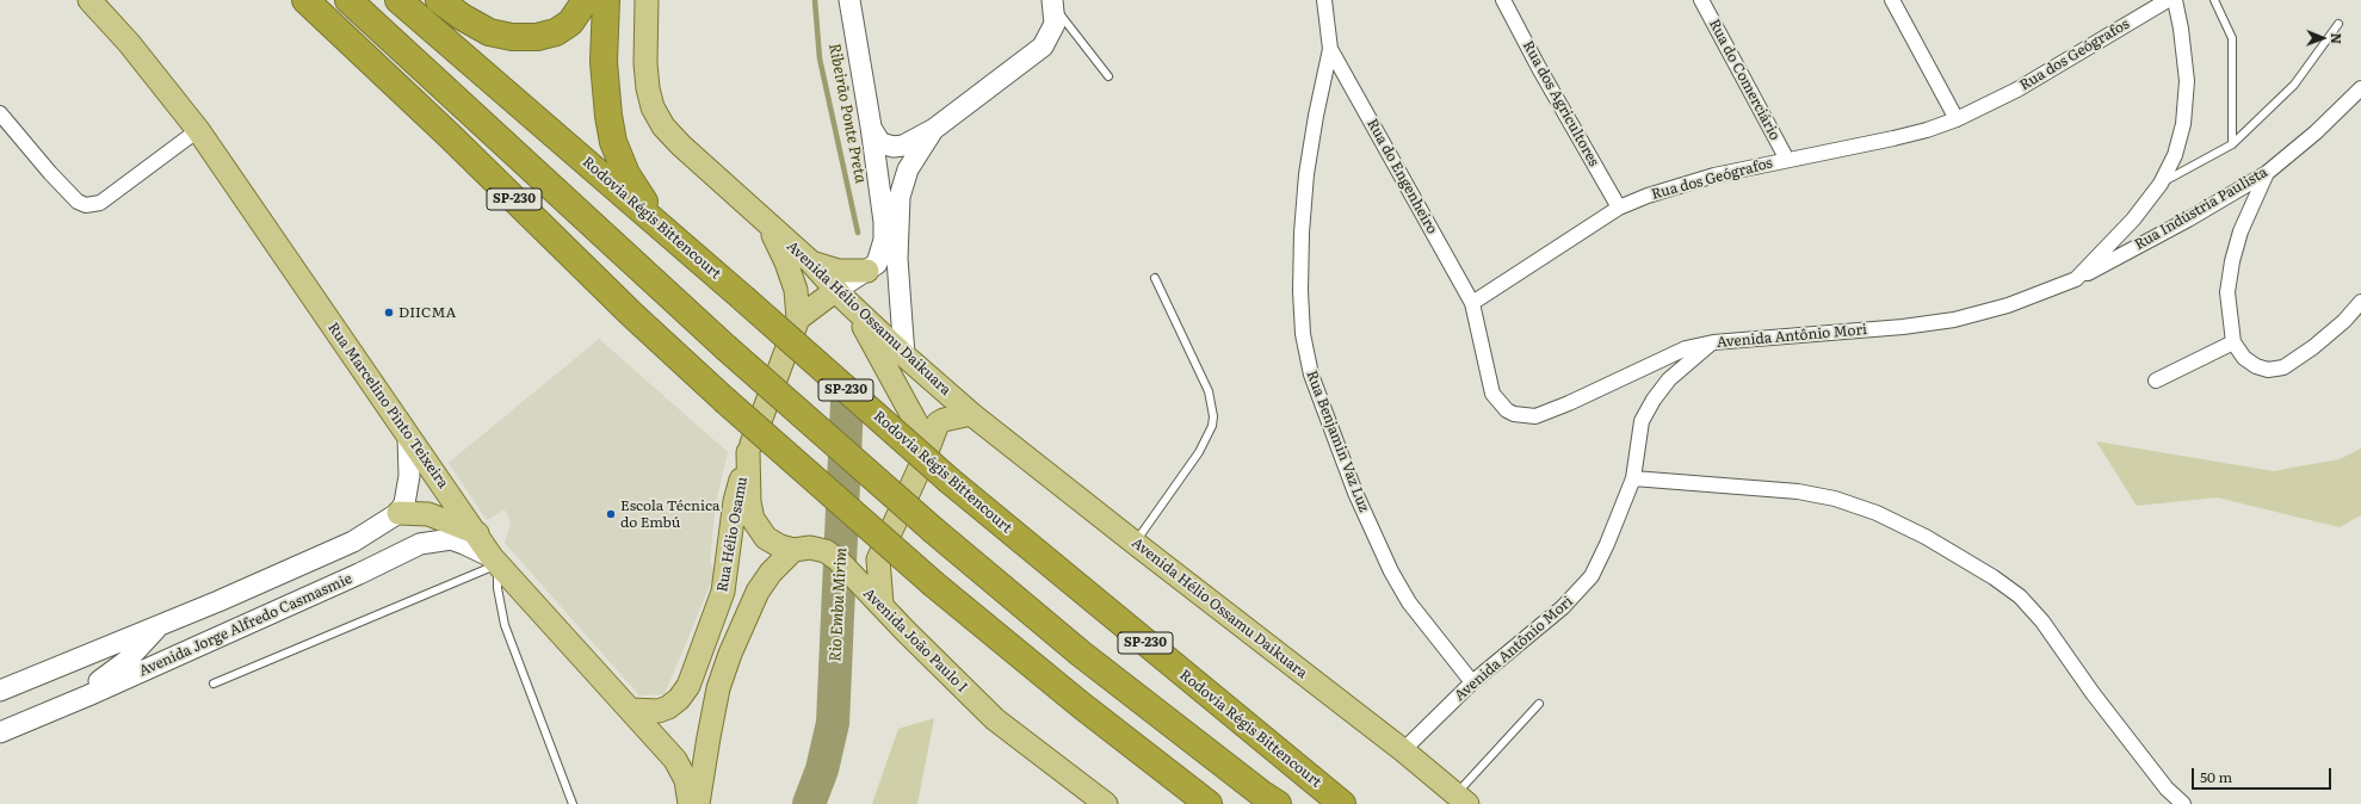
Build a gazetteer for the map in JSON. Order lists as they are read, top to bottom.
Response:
{
  "streets": {
    "highway": ["SP-230", "Rodovia Régis Bittencourt"],
    "main road": [
      "Avenida Hélio Ossamu Daikuara",
      "Rua Marcelino Pinto Teixeira",
      "Rua Hélio Osamu",
      "Avenida João Paulo I"
    ],
    "street": [
      "Rua dos Geógrafos",
      "Rua do Comerciário",
      "Rua dos Agricultores",
      "Rua do Engenheiro",
      "Rua Indústria Paulista",
      "Avenida Antônio Mori",
      "Rua Benjamin Vaz Luz",
      "Avenida Jorge Alfredo Casmasmie"
    ]
  },
  "crossings": [
    ["Rua dos Geógrafos", "Rua do Comerciário"],
    ["Rua dos Geógrafos", "Rua dos Agricultores"],
    ["Rua dos Geógrafos", "Rua do Engenheiro"],
    ["Rua do Engenheiro", "Rua Benjamin Vaz Luz"],
    ["Rua Indústria Paulista", "Avenida Antônio Mori"],
    ["Avenida Hélio Ossamu Daikuara", "Avenida Antônio Mori"],
    ["Avenida Hélio Ossamu Daikuara", "Rua Hélio Osamu"],
    ["Avenida Antônio Mori", "Rua Benjamin Vaz Luz"],
    ["Rua Marcelino Pinto Teixeira", "Rua Hélio Osamu"],
    ["Rua Marcelino Pinto Teixeira", "Avenida Jorge Alfredo Casmasmie"],
    ["Rua Hélio Osamu", "Avenida João Paulo I"]
  ],
  "water": ["Ribeirão Ponte Preta", "Rio Embu Mirim"],
  "places": ["DIICMA", "Escola Técnica do Embú"],
  "scale_bar": "50 m",
  "north": "right"
}
